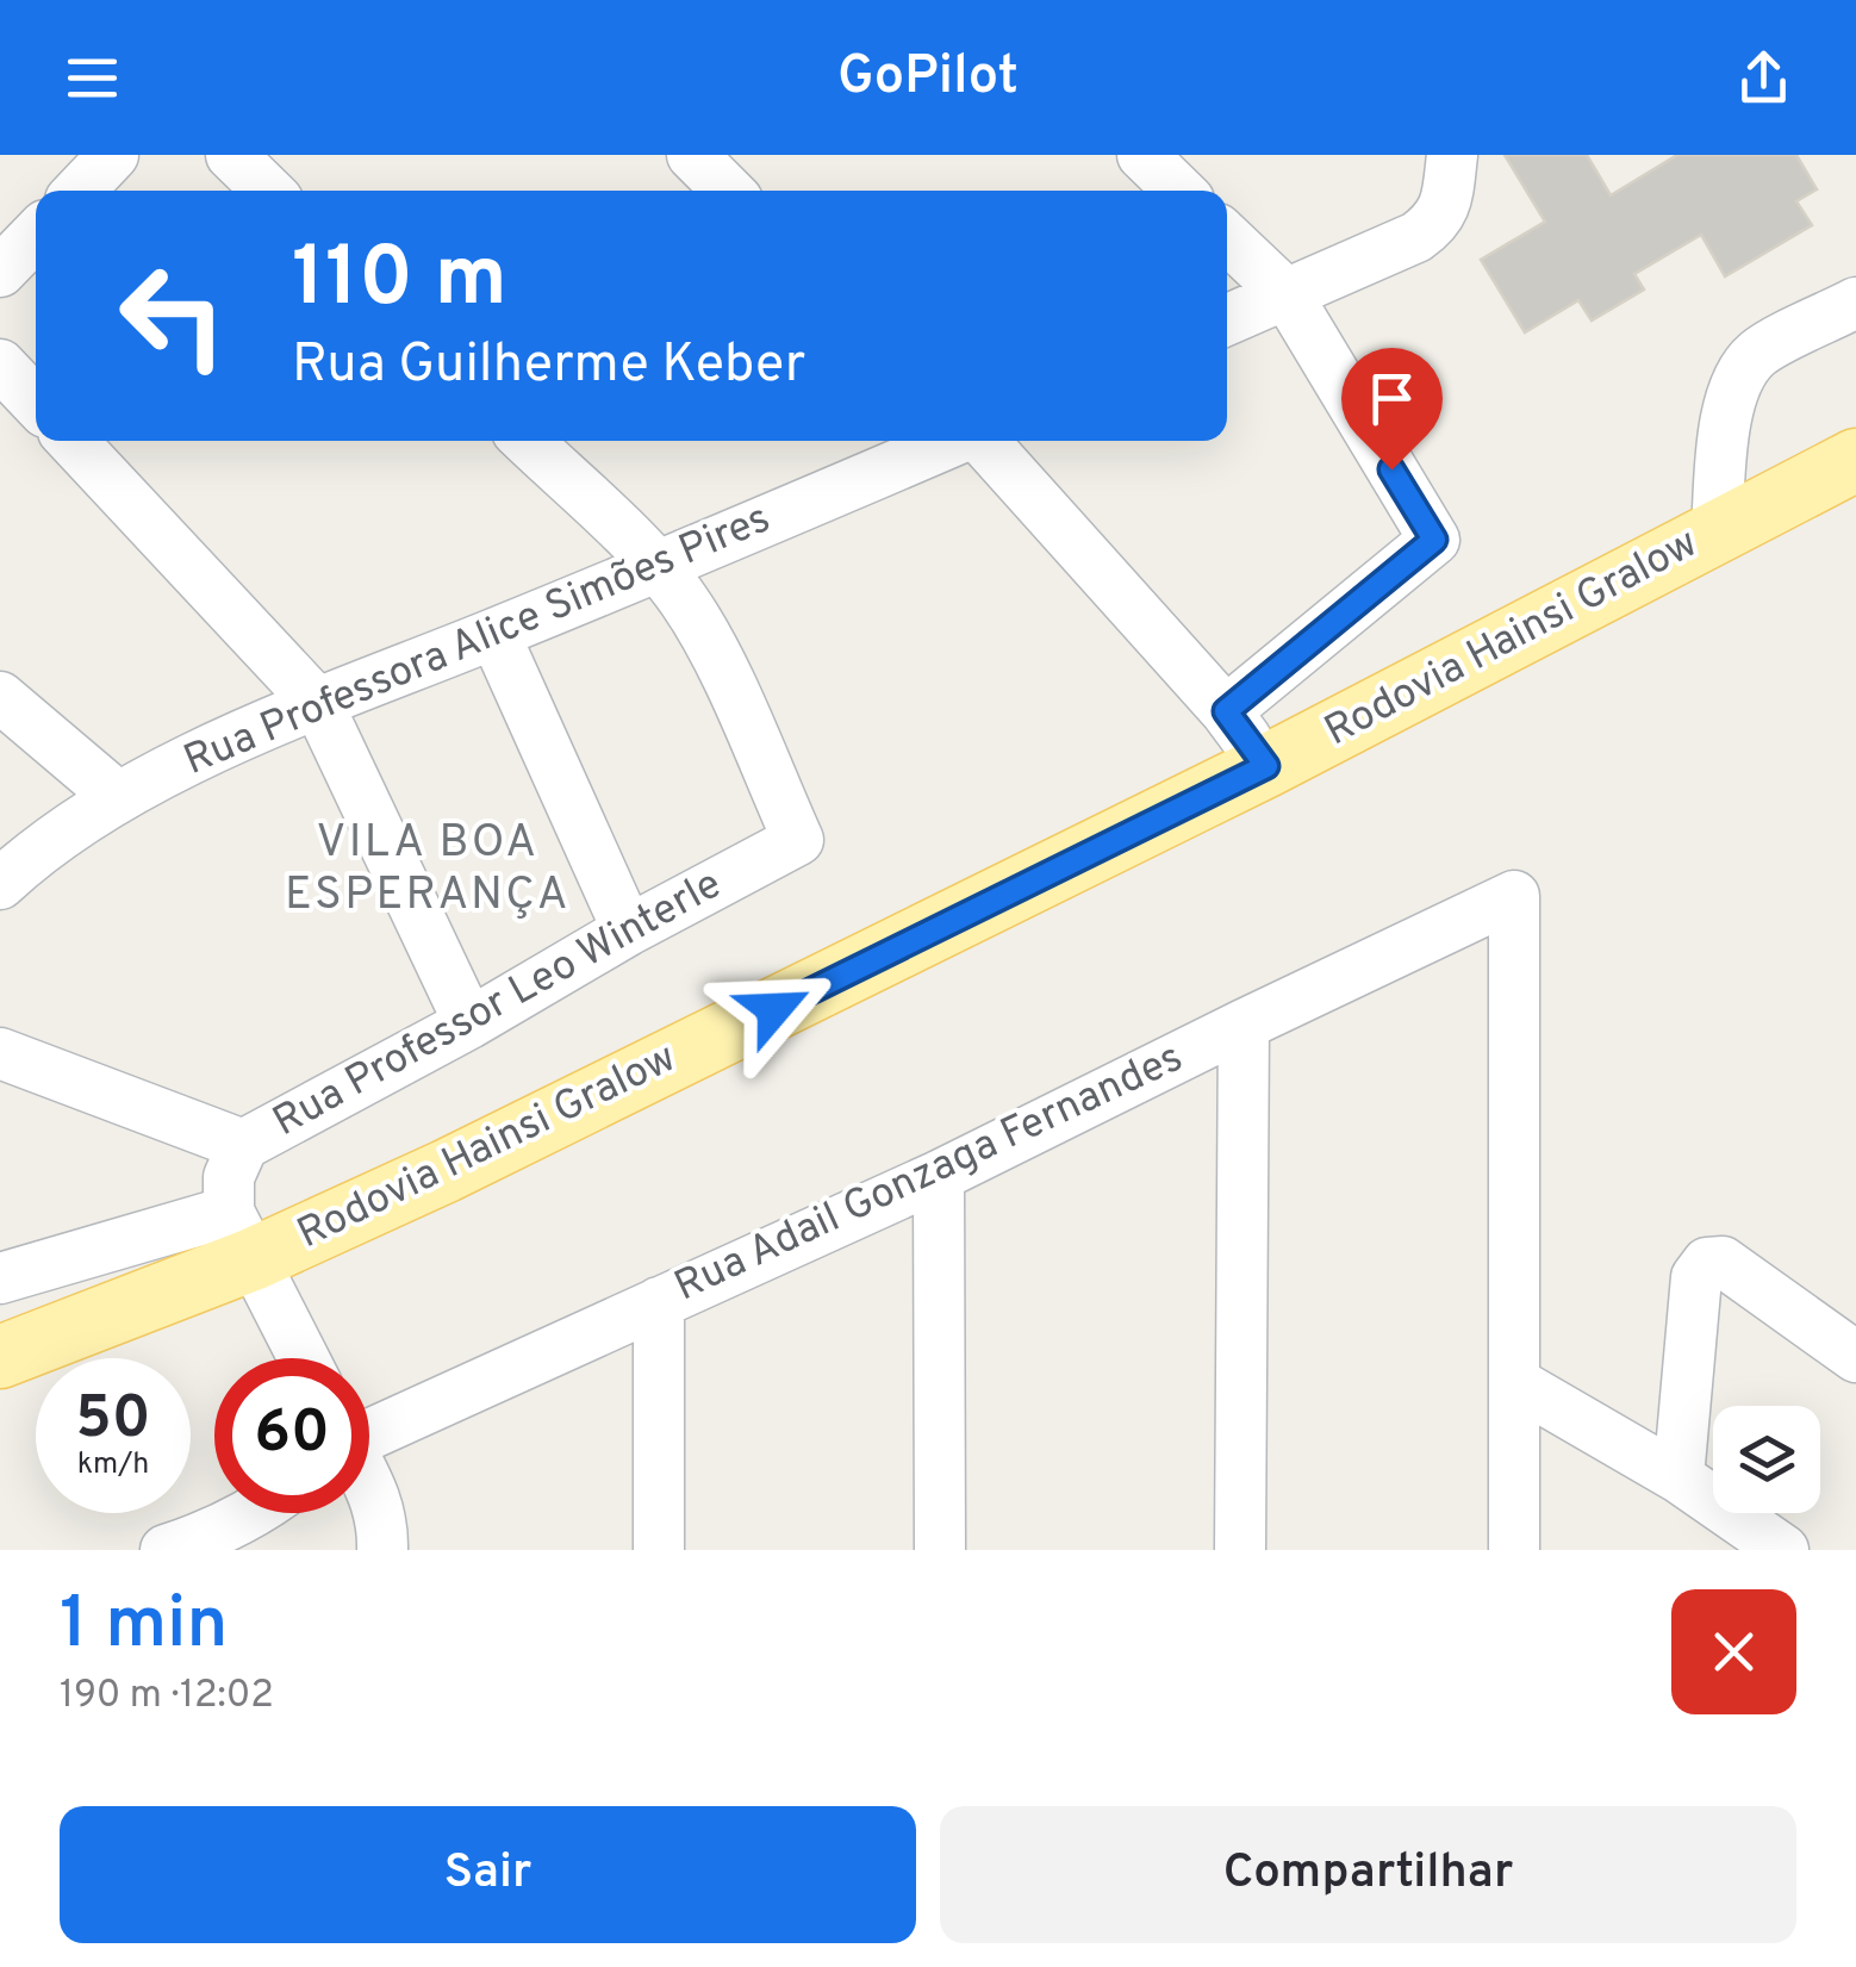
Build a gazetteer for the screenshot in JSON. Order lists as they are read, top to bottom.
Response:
{
  "streets": {
    "main road": ["Rodovia Hainsi Gralow"],
    "street": ["Rua Professora Alice Simões Pires", "Rua Professor Leo Winterle", "Rua Adail Gonzaga Fernandes"]
  },
  "crossings": [
    ["Rodovia Hainsi Gralow", "Rua Professor Leo Winterle"],
    ["Rua Professora Alice Simões Pires", "Rua Professor Leo Winterle"]
  ],
  "districts": ["VILA BOA ESPERANÇA"],
  "page": {
    "header": "GoPilot",
    "turn": ["110 m", "Rua Guilherme Keber"],
    "speed": "50 km/h",
    "limit": "60",
    "heading": ["1 min", "190 m · 12:02"],
    "buttons": ["Sair", "Compartilhar"]
  }
}
